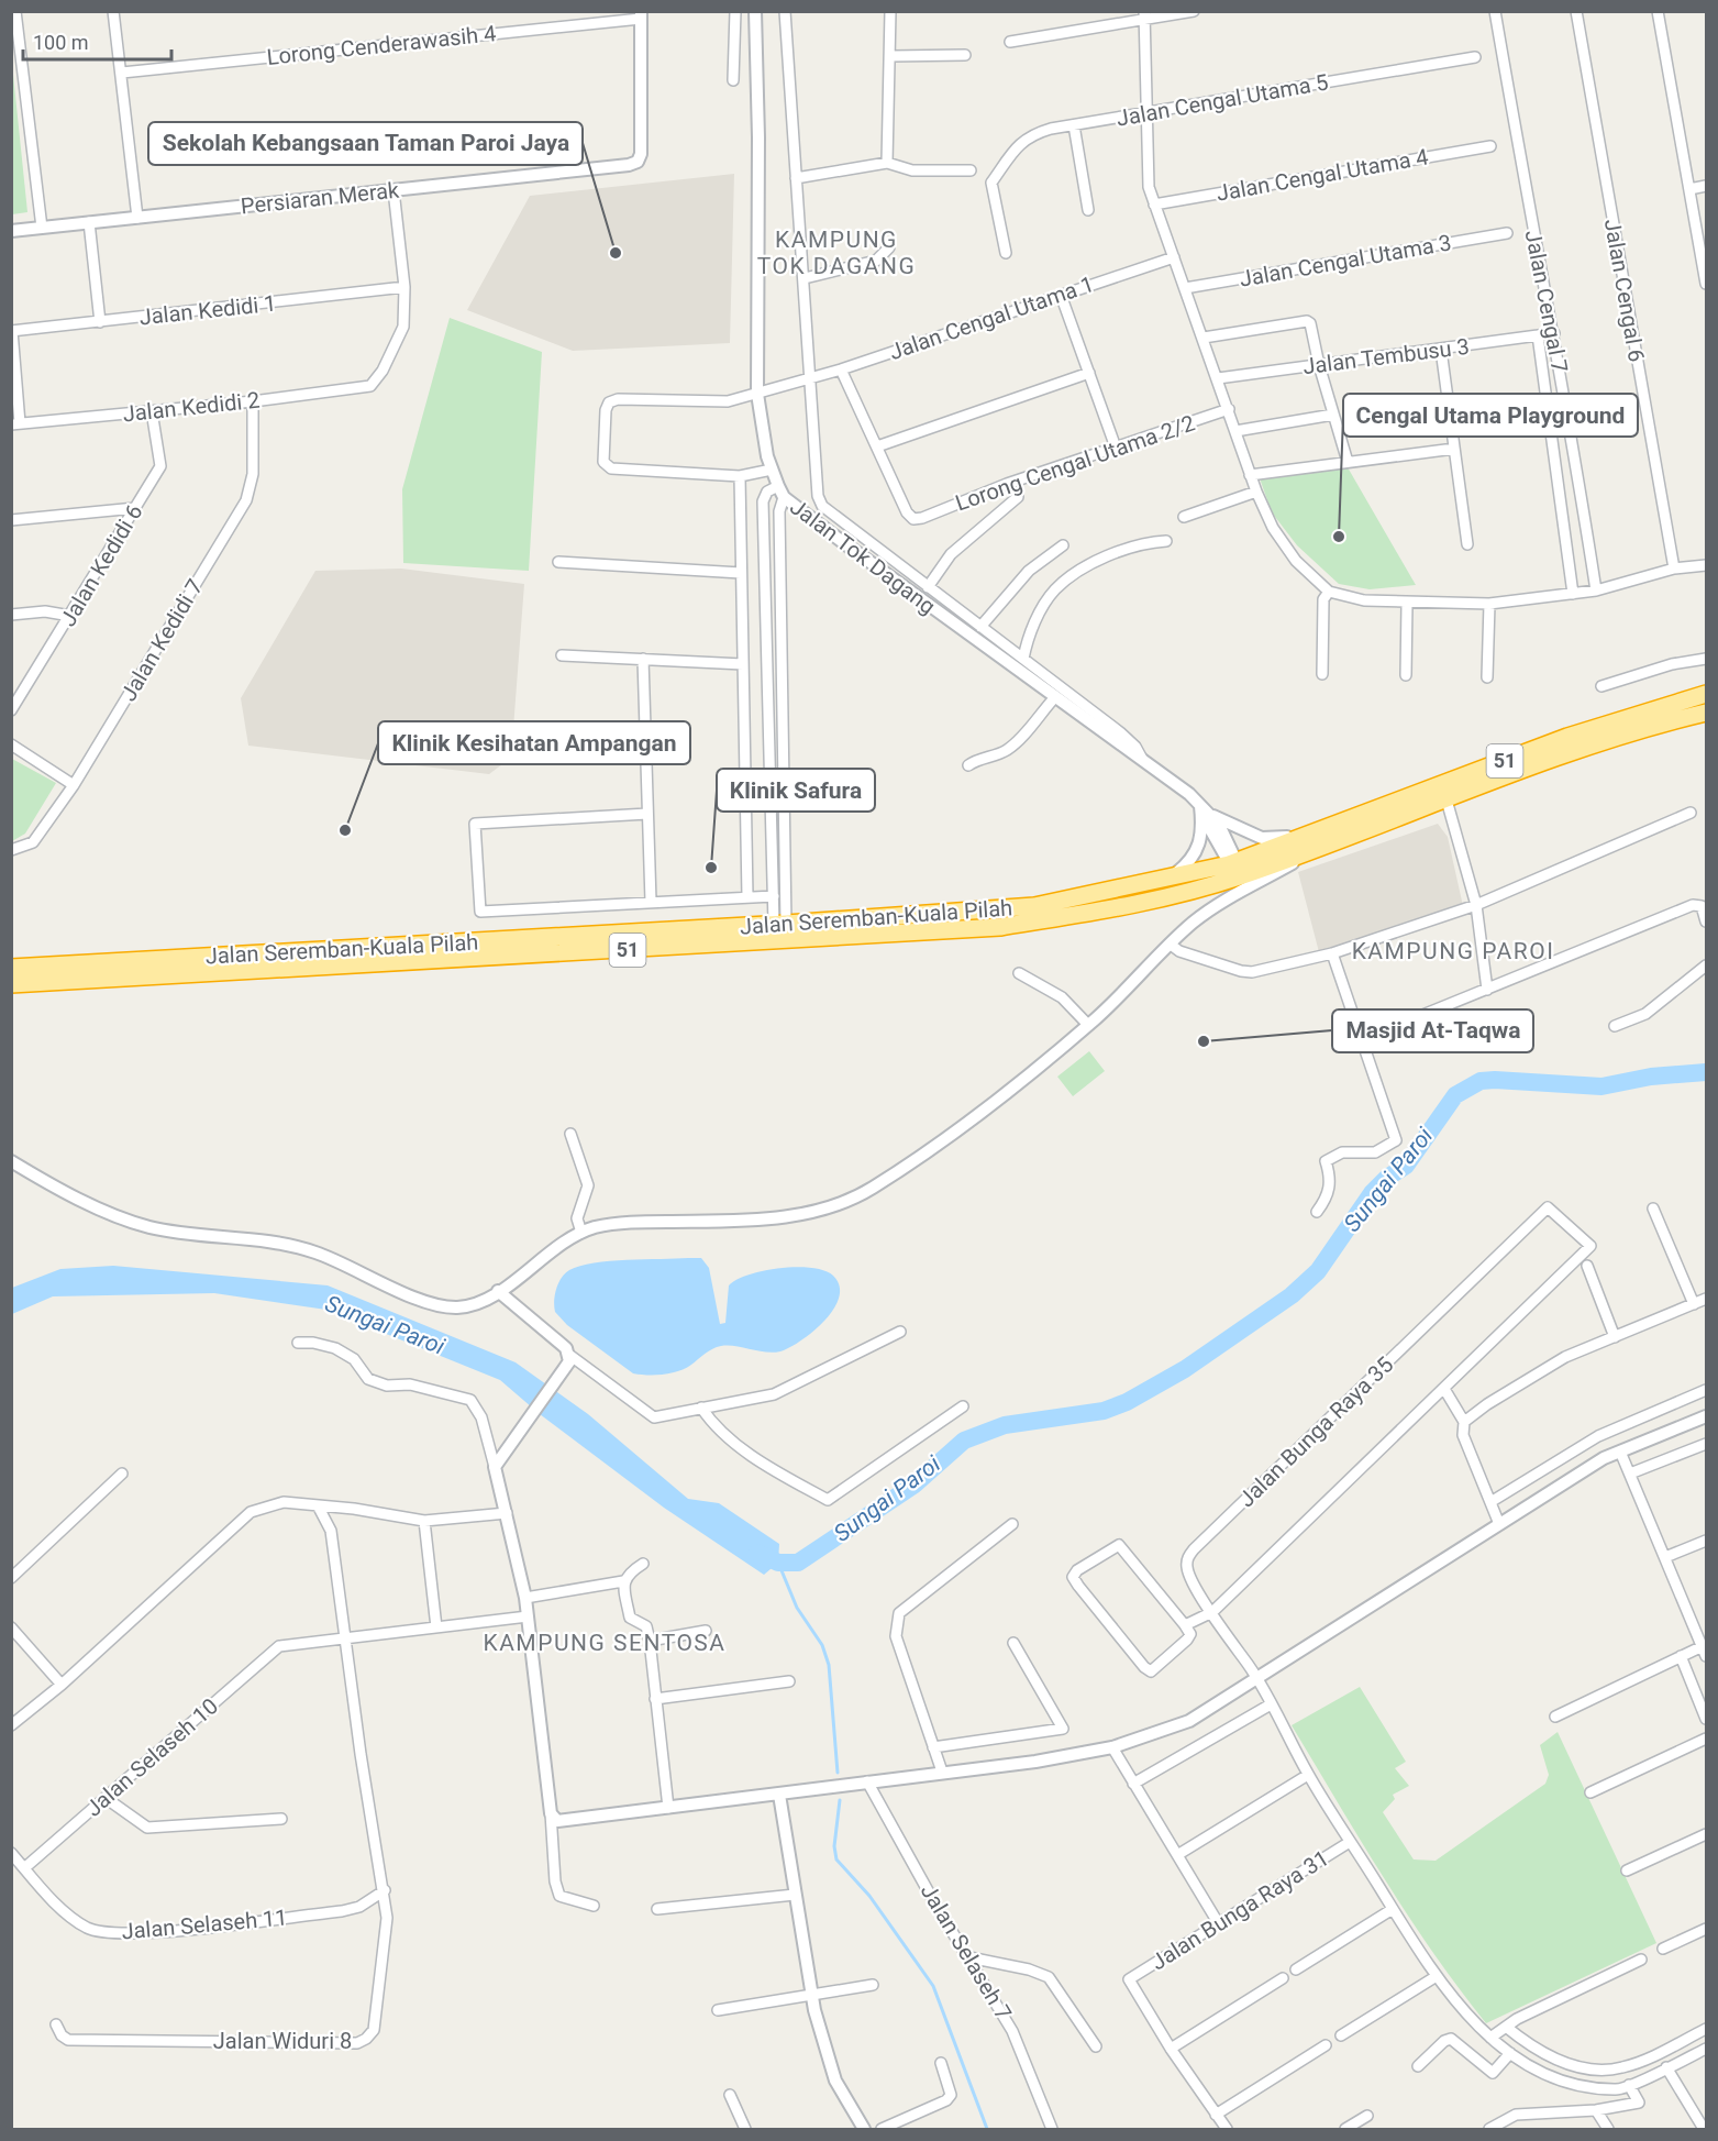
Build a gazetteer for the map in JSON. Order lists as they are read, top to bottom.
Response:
{
  "streets": {
    "highway": ["51", "Jalan Seremban-Kuala Pilah"],
    "street": [
      "Lorong Cenderawasih 4",
      "Jalan Cengal Utama 5",
      "Jalan Cengal Utama 4",
      "Persiaran Merak",
      "Jalan Cengal Utama 3",
      "Jalan Cengal 6",
      "Jalan Cengal 7",
      "Jalan Kedidi 1",
      "Jalan Cengal Utama 1",
      "Jalan Tembusu 3",
      "Jalan Kedidi 2",
      "Lorong Cengal Utama 2/2",
      "Jalan Tok Dagang",
      "Jalan Kedidi 6",
      "Jalan Kedidi 7",
      "Jalan Bunga Raya 35",
      "Jalan Selaseh 10",
      "Jalan Bunga Raya 31",
      "Jalan Selaseh 11",
      "Jalan Selaseh 7",
      "Jalan Widuri 8"
    ]
  },
  "crossings": [
    ["Lorong Cenderawasih 4", "Persiaran Merak"],
    ["Jalan Cengal 7", "Jalan Tembusu 3"],
    ["Jalan Kedidi 1", "Jalan Kedidi 2"],
    ["Jalan Cengal Utama 1", "Jalan Tok Dagang"],
    ["Jalan Kedidi 2", "Jalan Kedidi 6"],
    ["Jalan Kedidi 2", "Jalan Kedidi 7"],
    ["Jalan Tok Dagang", "Jalan Seremban-Kuala Pilah"],
    ["Jalan Bunga Raya 35", "Jalan Bunga Raya 31"],
    ["Jalan Selaseh 10", "Jalan Selaseh 11"],
    ["Jalan Selaseh 11", "Jalan Widuri 8"]
  ],
  "districts": ["KAMPUNG TOK DAGANG", "KAMPUNG PAROI", "KAMPUNG SENTOSA"],
  "water": ["Sungai Paroi"],
  "places": [
    "Sekolah Kebangsaan Taman Paroi Jaya",
    "Cengal Utama Playground",
    "Klinik Kesihatan Ampangan",
    "Klinik Safura",
    "Masjid At-Taqwa"
  ],
  "scale_bar": "100 m"
}
